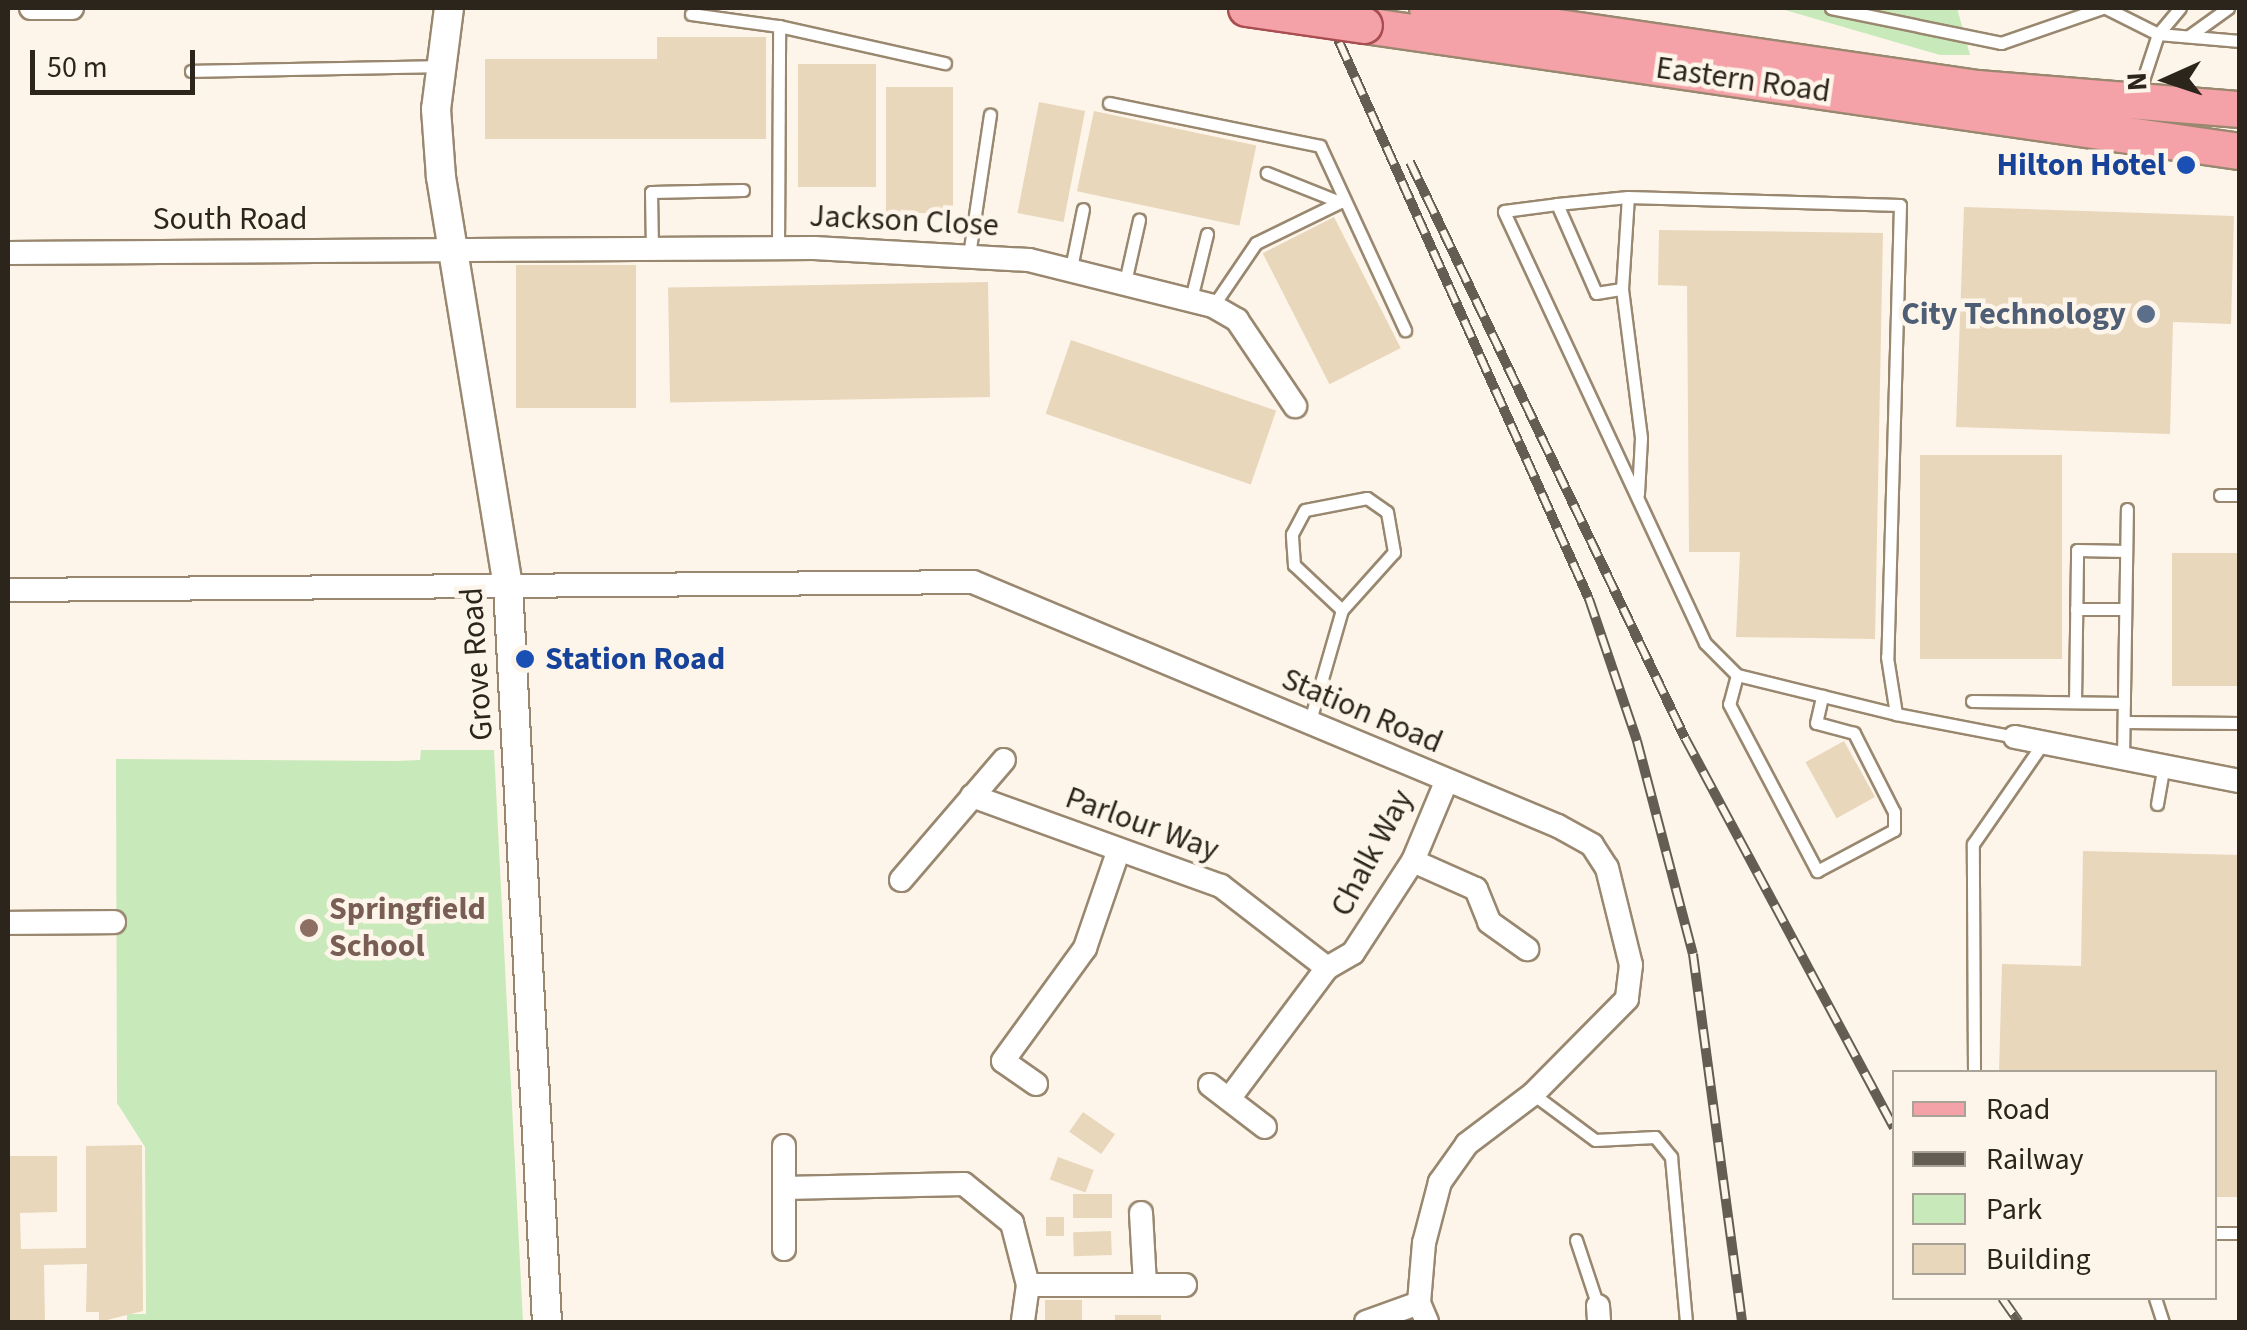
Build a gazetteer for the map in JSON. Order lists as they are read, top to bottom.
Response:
{
  "streets": {
    "main road": ["Eastern Road"],
    "street": [
      "South Road",
      "Jackson Close",
      "Grove Road",
      "Station Road",
      "Parlour Way",
      "Chalk Way"
    ]
  },
  "crossings": [
    ["South Road", "Jackson Close"],
    ["South Road", "Grove Road"],
    ["Jackson Close", "Grove Road"],
    ["Grove Road", "Station Road"],
    ["Station Road", "Chalk Way"],
    ["Parlour Way", "Chalk Way"]
  ],
  "places": [
    "Hilton Hotel",
    "City Technology",
    "Station Road",
    "Springfield School"
  ],
  "legend": [
    "Road",
    "Railway",
    "Park",
    "Building"
  ],
  "scale_bar": "50 m",
  "north": "left"
}
